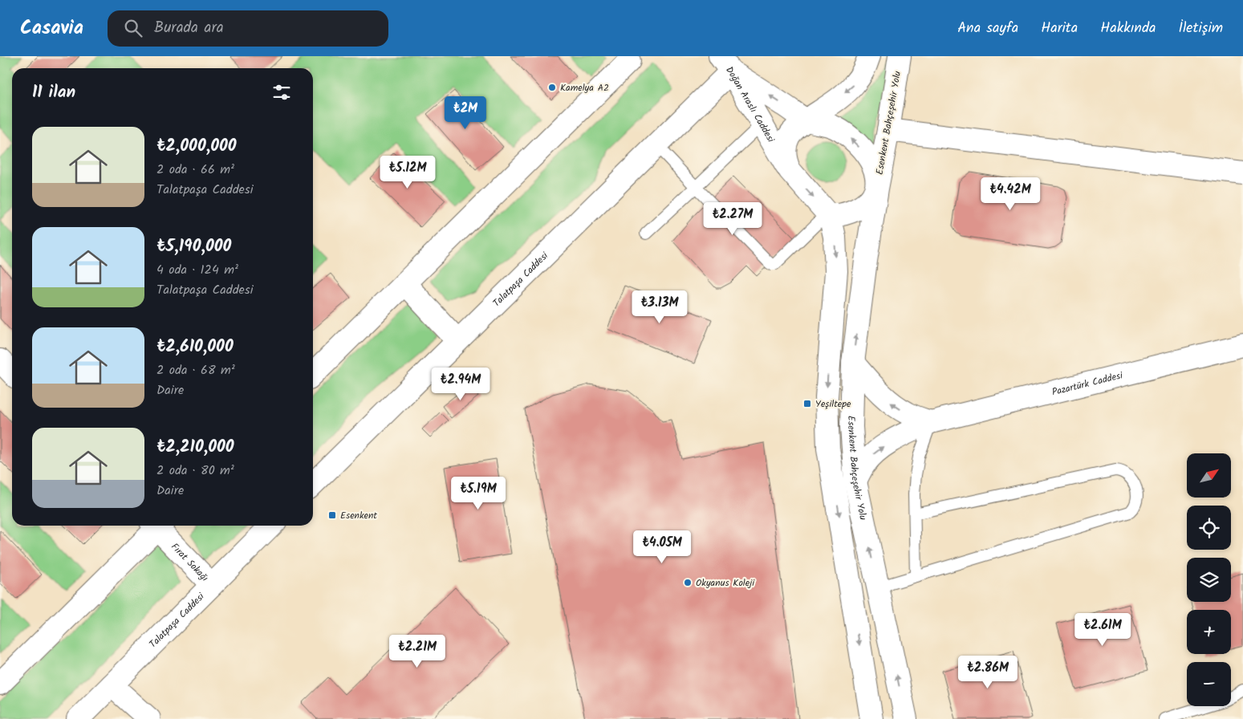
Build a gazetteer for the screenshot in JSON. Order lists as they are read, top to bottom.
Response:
{
  "streets": {
    "street": [
      "Doğan Araslı Caddesi",
      "Esenkent Bahçeşehir Yolu",
      "Talatpaşa Caddesi",
      "Pazartürk Caddesi",
      "Fırat Sokağı"
    ]
  },
  "crossings": [
    ["Doğan Araslı Caddesi", "Esenkent Bahçeşehir Yolu"],
    ["Doğan Araslı Caddesi", "Talatpaşa Caddesi"],
    ["Esenkent Bahçeşehir Yolu", "Pazartürk Caddesi"],
    ["Talatpaşa Caddesi", "Fırat Sokağı"]
  ],
  "places": {
    "other": ["Kamelya A2", "Okyanus Koleji"],
    "transit": ["Yeşiltepe", "Esenkent"]
  },
  "north": "top right",
  "page": {
    "header": "Casavia",
    "search": "Burada ara",
    "nav": [
      "Ana sayfa",
      "Harita",
      "Hakkında",
      "İletişim"
    ],
    "heading": "11 ilan",
    "price": [
      "₺2M",
      "₺5.12M",
      "₺4.42M",
      "₺2.27M",
      "₺3.13M",
      "₺2.94M",
      "₺5.19M",
      "₺4.05M",
      "₺2.61M",
      "₺2.21M",
      "₺2.86M"
    ],
    "list": [
      {
        "name": "₺2,000,000",
        "note": "2 oda · 66 m² · Talatpaşa Caddesi"
      },
      {
        "name": "₺5,190,000",
        "note": "4 oda · 124 m² · Talatpaşa Caddesi"
      },
      {
        "name": "₺2,610,000",
        "note": "2 oda · 68 m² · Daire"
      },
      {
        "name": "₺2,210,000",
        "note": "2 oda · 80 m² · Daire"
      }
    ],
    "map_buttons": ["+", "−"]
  }
}
